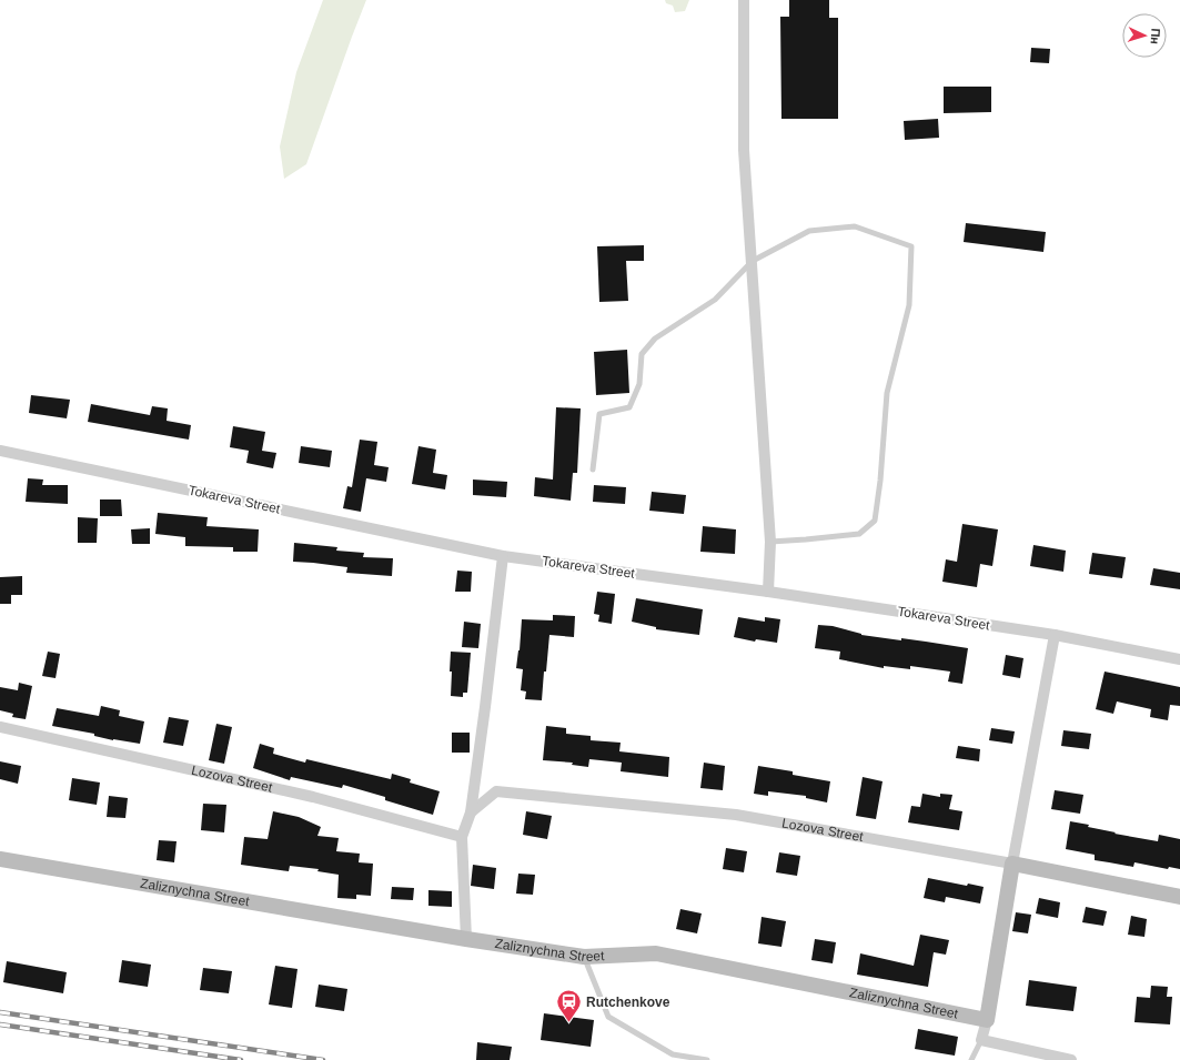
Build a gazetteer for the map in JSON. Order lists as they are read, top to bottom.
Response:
{
  "streets": {
    "main road": ["Lozova Street", "Zaliznychna Street"],
    "street": ["Tokareva Street"]
  },
  "places": {
    "station": ["Rutchenkove"]
  },
  "north": "right"
}
